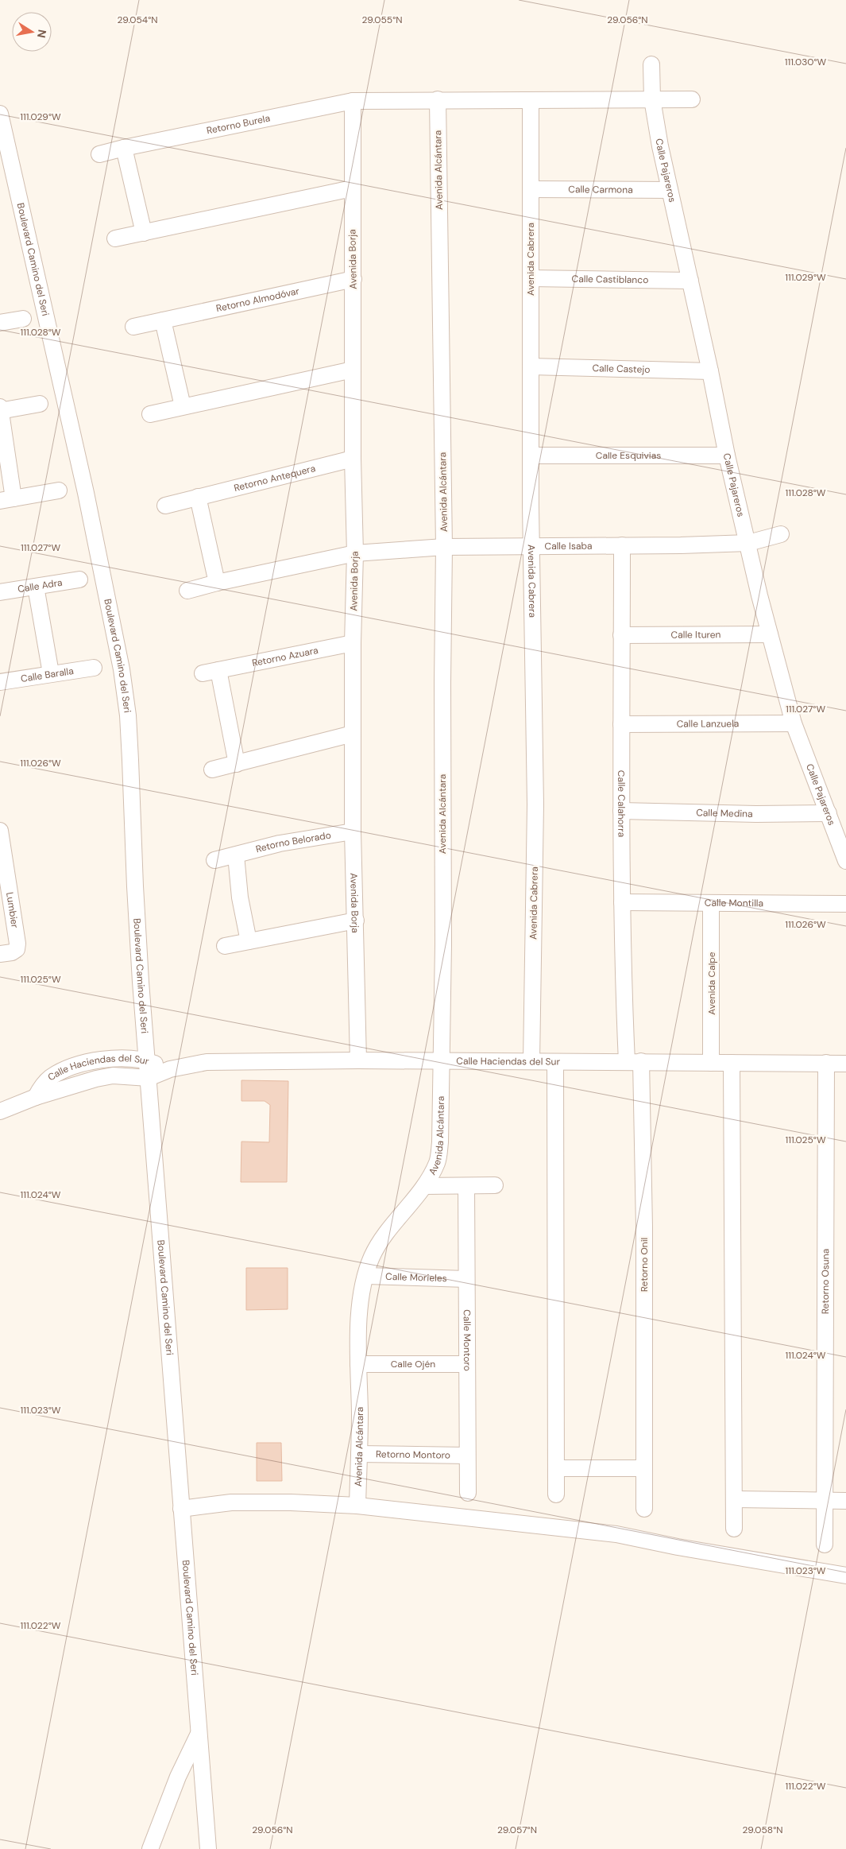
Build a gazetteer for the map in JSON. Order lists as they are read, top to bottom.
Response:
{
  "streets": {
    "street": [
      "Retorno Burela",
      "Avenida Alcántara",
      "Calle Pajareros",
      "Calle Carmona",
      "Boulevard Camino del Seri",
      "Avenida Borja",
      "Avenida Cabrera",
      "Calle Castiblanco",
      "Retorno Almodóvar",
      "Calle Castejo",
      "Calle Esquivias",
      "Retorno Antequera",
      "Calle Isaba",
      "Calle Adra",
      "Calle Ituren",
      "Retorno Azuara",
      "Calle Baralla",
      "Calle Lanzuela",
      "Calle Calahorra",
      "Calle Medina",
      "Retorno Belorado",
      "Calle Montilla",
      "Lumbier",
      "Avenida Calpe",
      "Calle Haciendas del Sur",
      "Retorno Onil",
      "Calle Morieles",
      "Retorno Osuna",
      "Calle Montoro",
      "Calle Ojén",
      "Retorno Montoro"
    ]
  },
  "crossings": [
    ["Retorno Burela", "Avenida Borja"],
    ["Avenida Alcántara", "Calle Isaba"],
    ["Avenida Alcántara", "Calle Haciendas del Sur"],
    ["Avenida Alcántara", "Calle Morieles"],
    ["Avenida Alcántara", "Calle Ojén"],
    ["Avenida Alcántara", "Retorno Montoro"],
    ["Calle Pajareros", "Calle Carmona"],
    ["Calle Pajareros", "Calle Castiblanco"],
    ["Calle Pajareros", "Calle Castejo"],
    ["Calle Pajareros", "Calle Esquivias"],
    ["Calle Pajareros", "Calle Isaba"],
    ["Calle Pajareros", "Calle Ituren"],
    ["Calle Pajareros", "Calle Lanzuela"],
    ["Calle Pajareros", "Calle Medina"],
    ["Calle Carmona", "Avenida Cabrera"],
    ["Boulevard Camino del Seri", "Calle Haciendas del Sur"],
    ["Avenida Borja", "Retorno Almodóvar"],
    ["Avenida Borja", "Retorno Antequera"],
    ["Avenida Borja", "Calle Isaba"],
    ["Avenida Borja", "Retorno Azuara"],
    ["Avenida Borja", "Retorno Belorado"],
    ["Avenida Borja", "Calle Haciendas del Sur"],
    ["Avenida Cabrera", "Calle Castiblanco"],
    ["Avenida Cabrera", "Calle Castejo"],
    ["Avenida Cabrera", "Calle Esquivias"],
    ["Avenida Cabrera", "Calle Isaba"],
    ["Avenida Cabrera", "Calle Haciendas del Sur"],
    ["Calle Isaba", "Calle Calahorra"],
    ["Calle Ituren", "Calle Calahorra"],
    ["Calle Lanzuela", "Calle Calahorra"],
    ["Calle Calahorra", "Calle Medina"],
    ["Calle Calahorra", "Calle Montilla"],
    ["Calle Calahorra", "Calle Haciendas del Sur"],
    ["Calle Calahorra", "Retorno Onil"],
    ["Calle Montilla", "Avenida Calpe"],
    ["Avenida Calpe", "Calle Haciendas del Sur"],
    ["Calle Haciendas del Sur", "Retorno Onil"],
    ["Calle Haciendas del Sur", "Retorno Osuna"],
    ["Calle Morieles", "Calle Montoro"],
    ["Calle Montoro", "Calle Ojén"],
    ["Calle Montoro", "Retorno Montoro"]
  ],
  "north": "right",
  "coordinates": [
    "29.054°N",
    "29.055°N",
    "29.056°N",
    "111.030°W",
    "111.029°W",
    "111.028°W",
    "111.027°W",
    "111.026°W",
    "111.025°W",
    "111.024°W",
    "111.023°W",
    "111.022°W",
    "29.057°N",
    "29.058°N"
  ]
}
